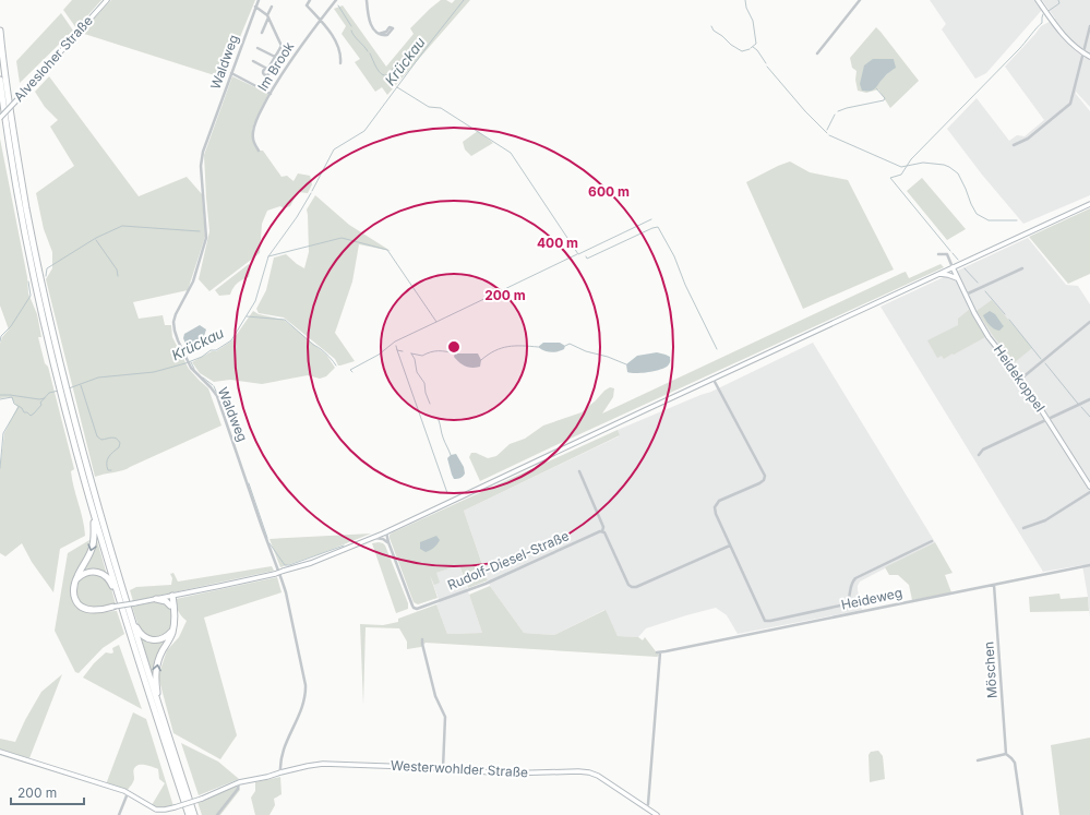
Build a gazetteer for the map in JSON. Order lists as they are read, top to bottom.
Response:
{
  "streets": {
    "street": [
      "Alvesloher Straße",
      "Waldweg",
      "Im Brook",
      "Heidekoppel",
      "Rudolf-Diesel-Straße",
      "Heideweg",
      "Möschen",
      "Westerwohlder Straße"
    ]
  },
  "crossings": [
    ["Waldweg", "Westerwohlder Straße"],
    ["Heideweg", "Möschen"],
    ["Heideweg", "Westerwohlder Straße"]
  ],
  "water": ["Krückau"],
  "scale_bar": "200 m",
  "rings": ["600 m", "400 m", "200 m"]
}
